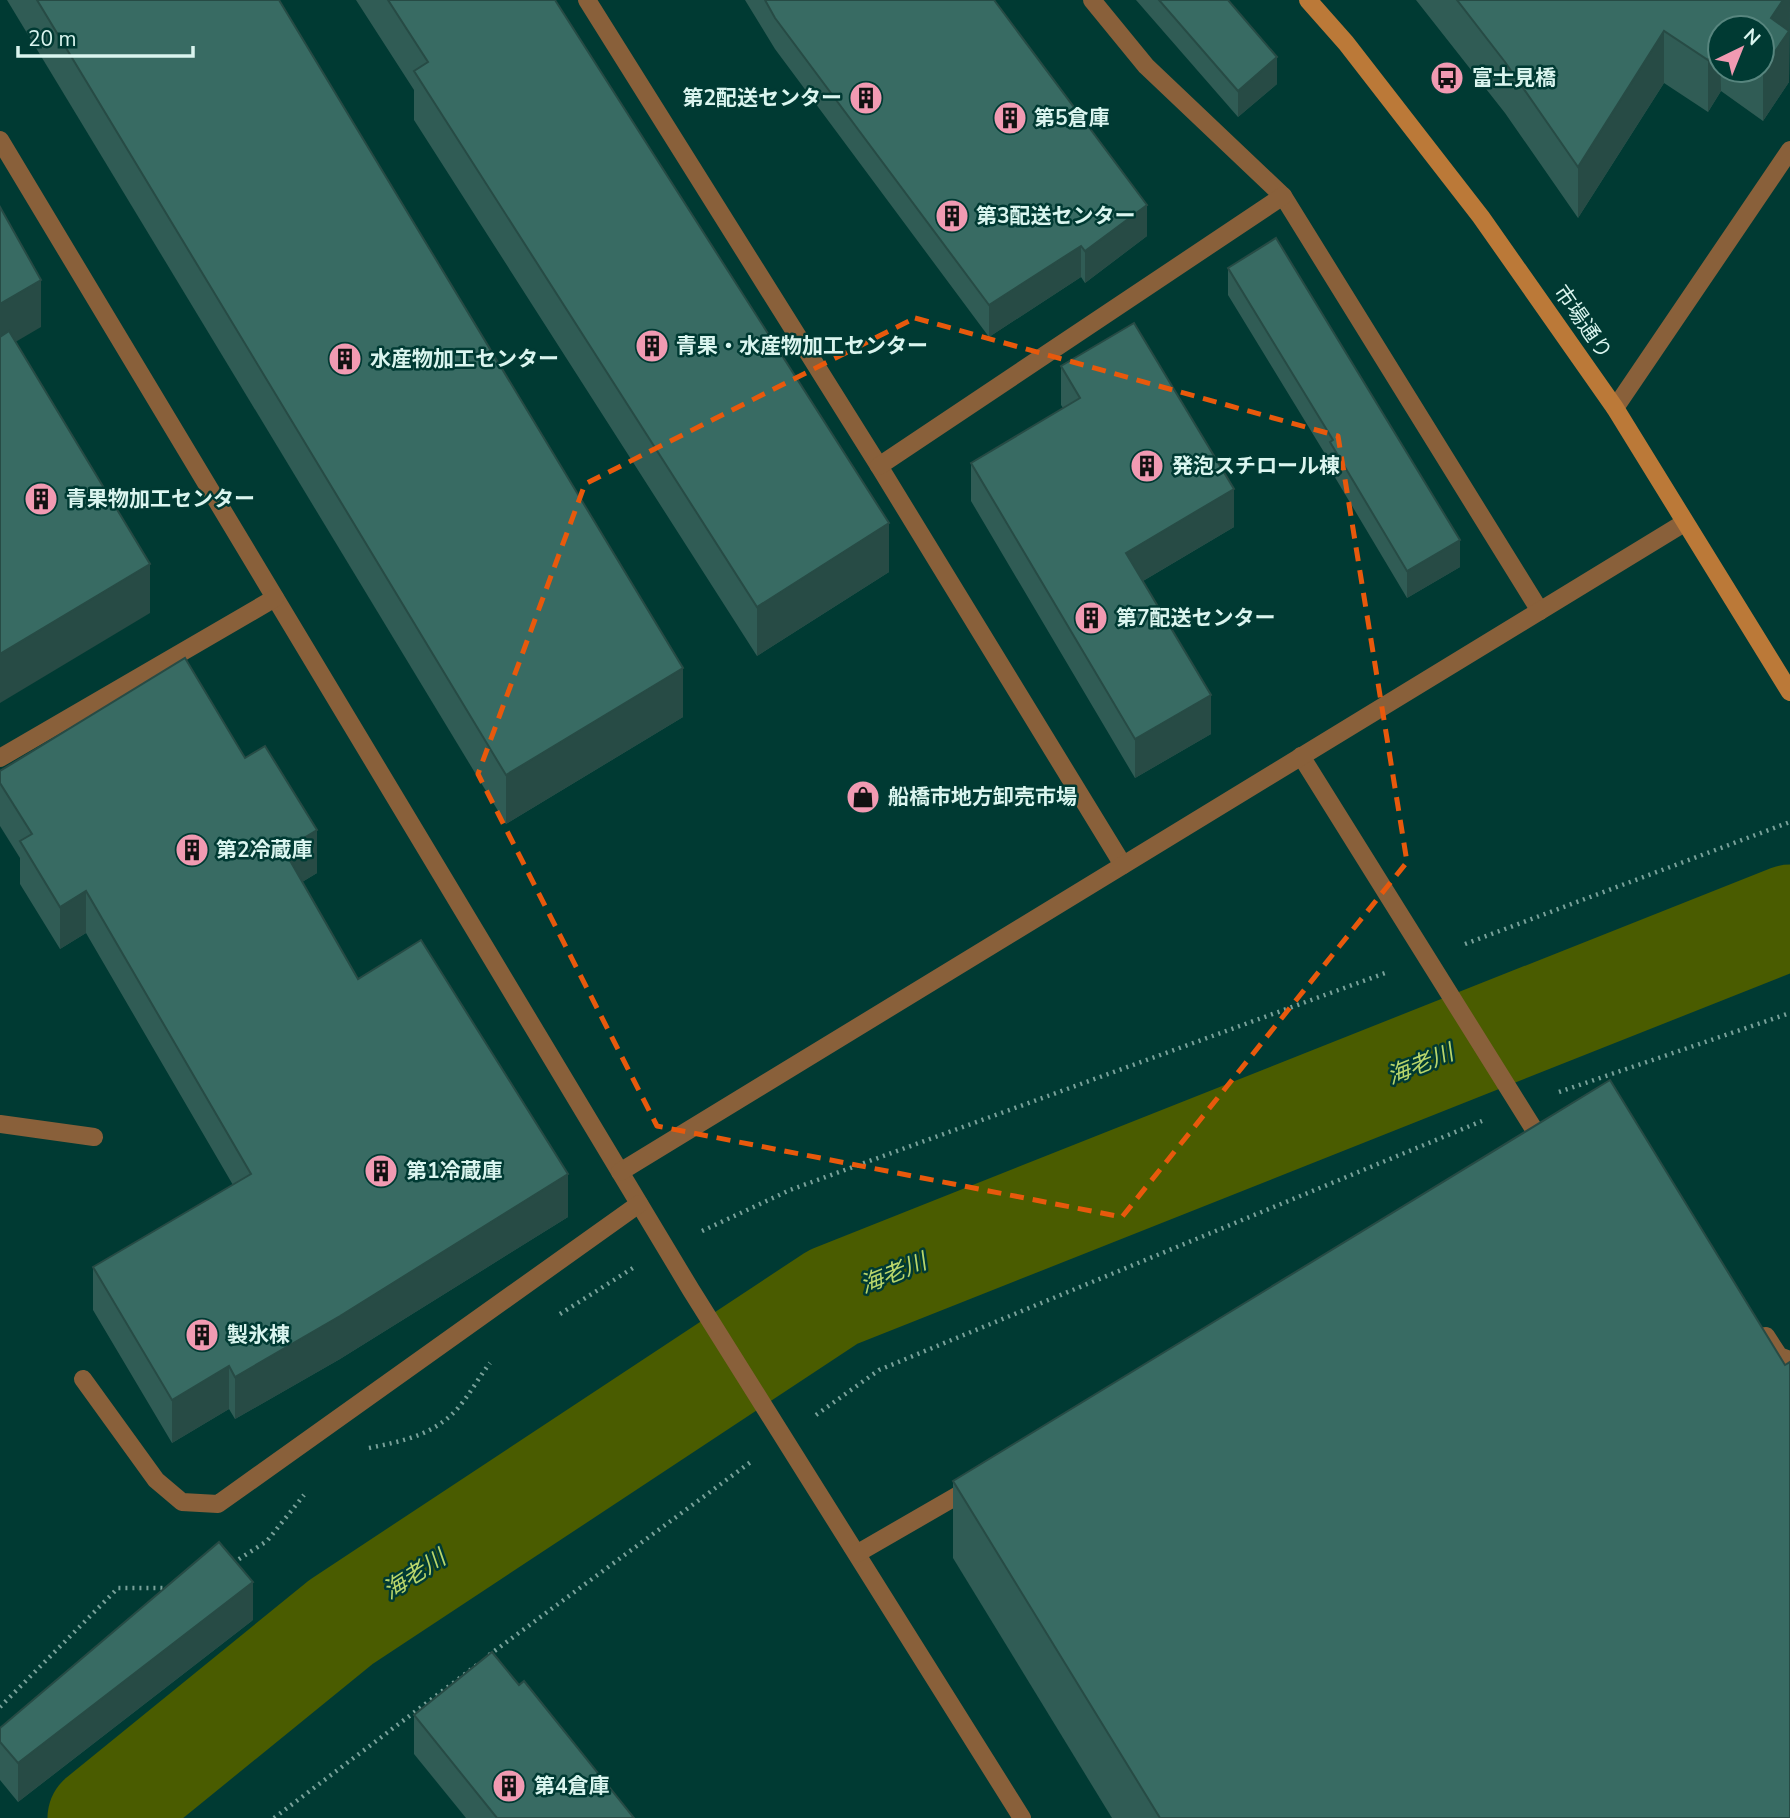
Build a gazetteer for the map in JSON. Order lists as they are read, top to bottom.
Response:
{
  "streets": {
    "street": ["市場通り"]
  },
  "water": ["海老川"],
  "places": {
    "bus stop": ["富士見橋"],
    "building": [
      "第2配送センター",
      "第5倉庫",
      "第3配送センター",
      "青果・水産物加工センター",
      "水産物加工センター",
      "発泡スチロール棟",
      "青果物加工センター",
      "第7配送センター",
      "第2冷蔵庫",
      "第1冷蔵庫",
      "製氷棟",
      "第4倉庫"
    ],
    "shop": ["船橋市地方卸売市場"]
  },
  "scale_bar": "20 m",
  "north": "top right"
}
